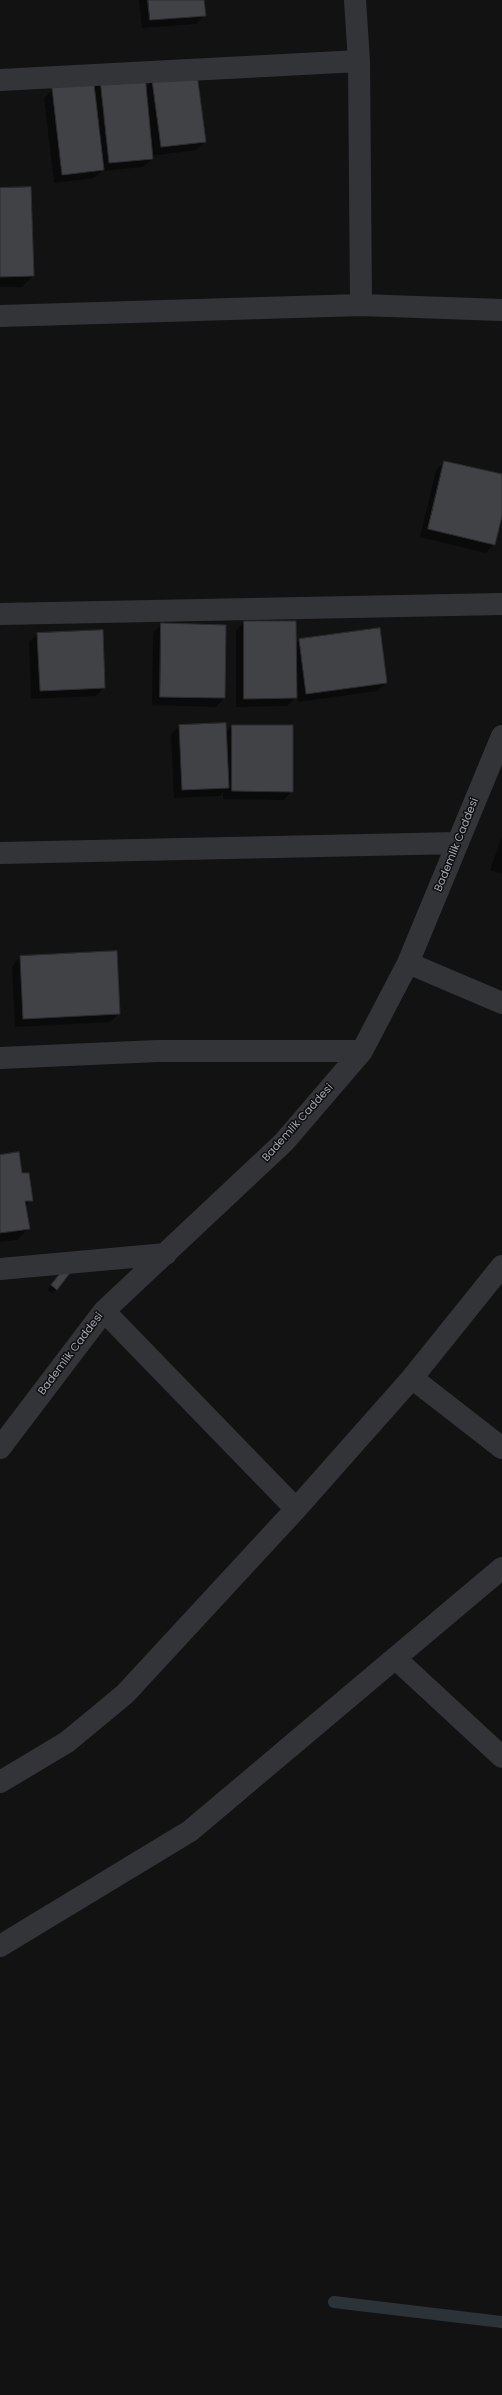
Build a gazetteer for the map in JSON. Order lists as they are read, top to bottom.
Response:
{
  "streets": {
    "street": ["Bademlik Caddesi"]
  }
}
